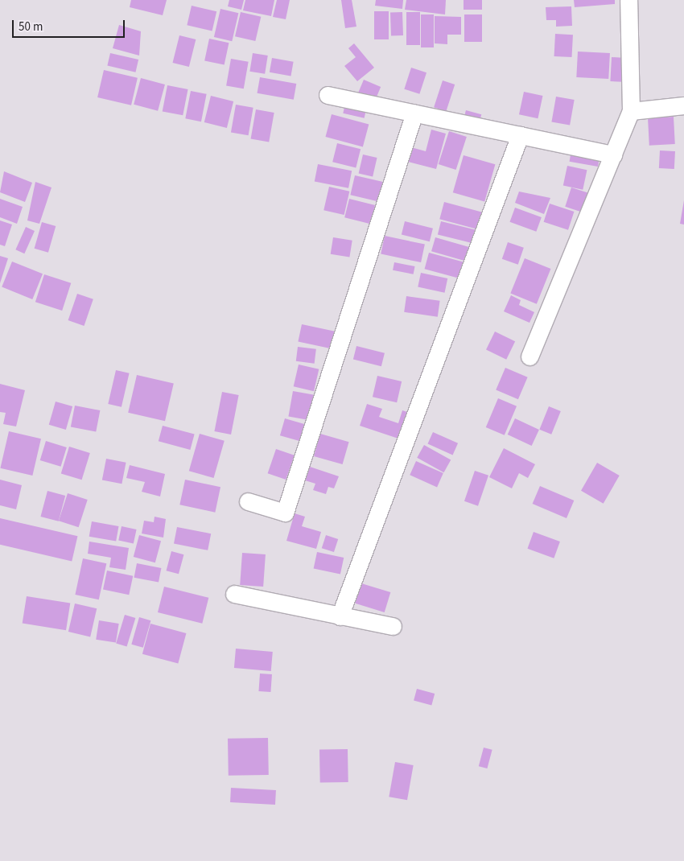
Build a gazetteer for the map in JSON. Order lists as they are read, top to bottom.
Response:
{
  "scale_bar": "50 m"
}
